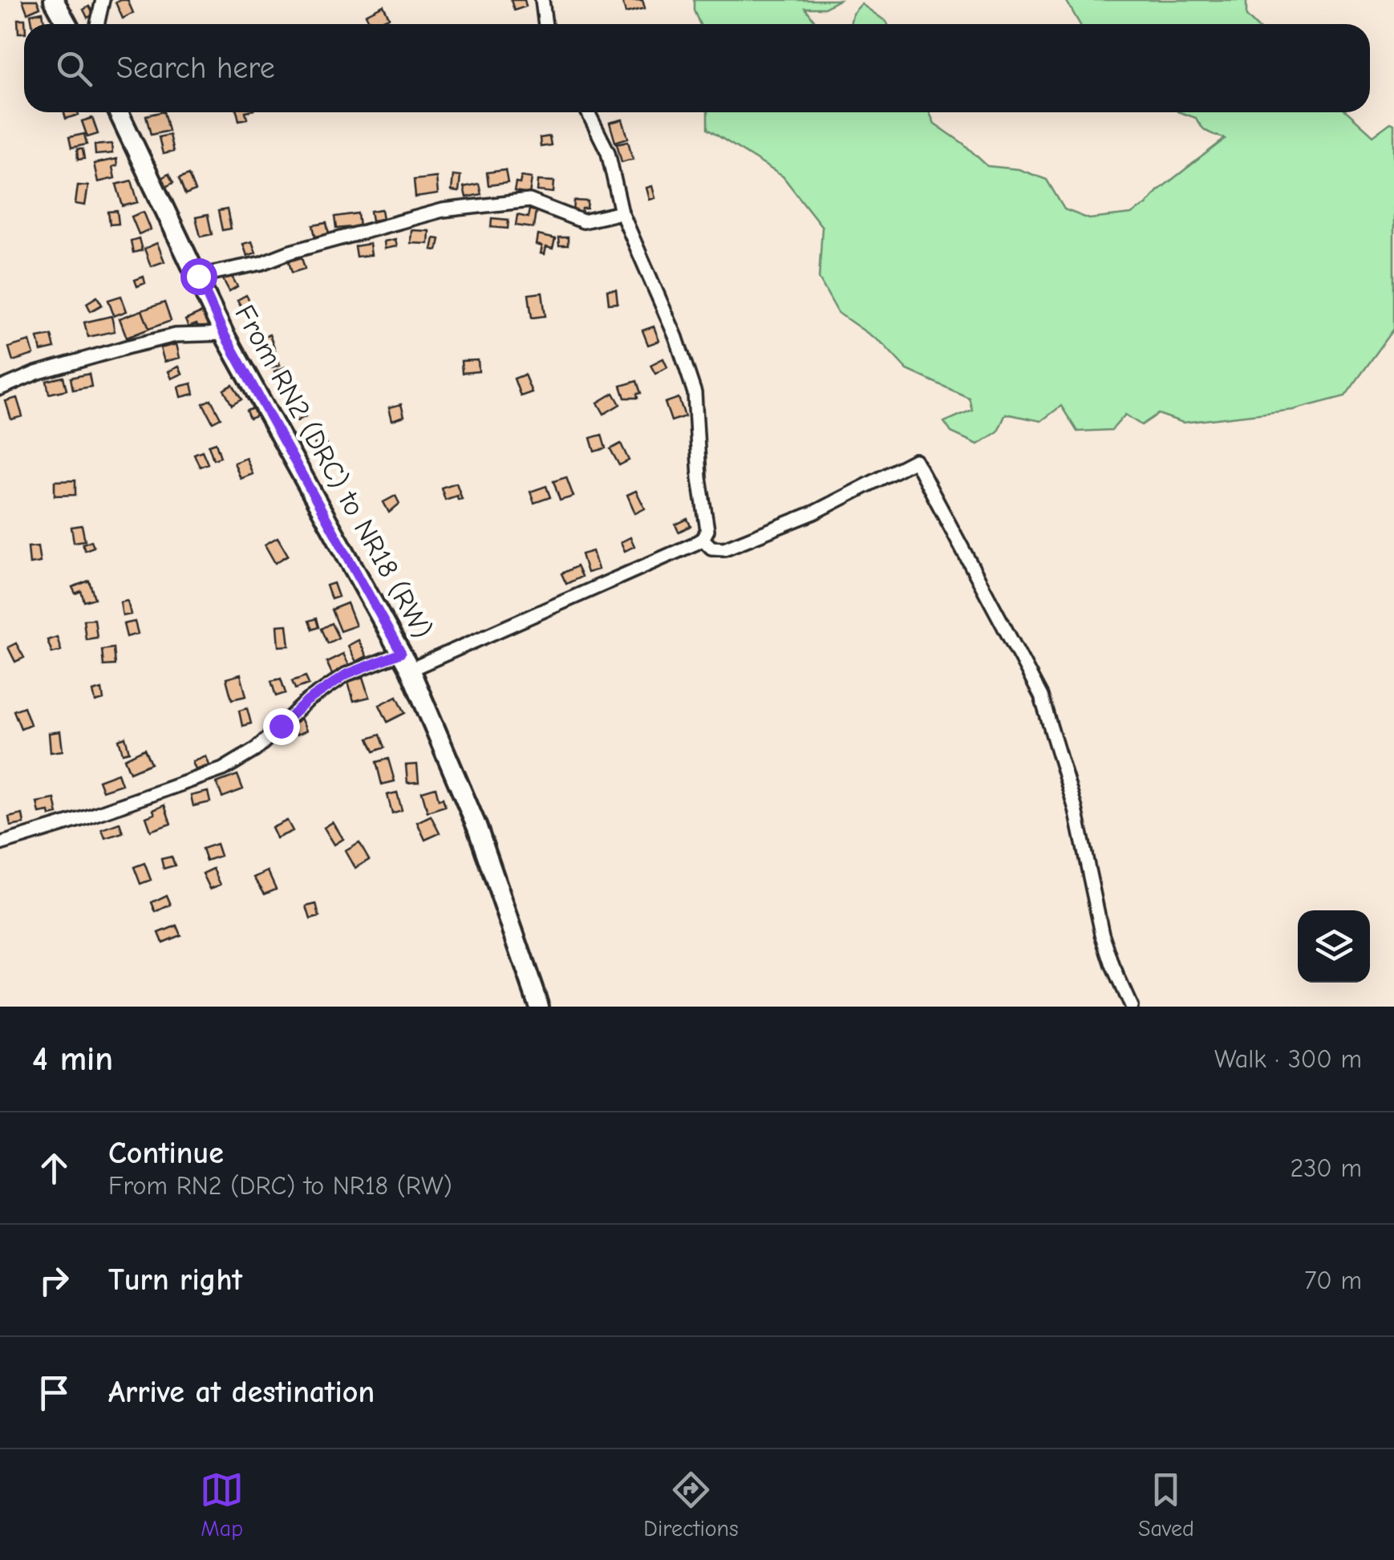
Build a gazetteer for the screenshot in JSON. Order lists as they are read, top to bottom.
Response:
{
  "streets": {
    "main road": ["From RN2 (DRC) to NR18 (RW)"]
  },
  "page": {
    "search": "Search here",
    "heading": ["4 min", "Walk · 300 m"],
    "list": [
      ["Continue", "From RN2 (DRC) to NR18 (RW)", "230 m"],
      ["Turn right", "70 m"],
      "Arrive at destination"
    ],
    "nav": ["Map", "Directions", "Saved"]
  }
}
